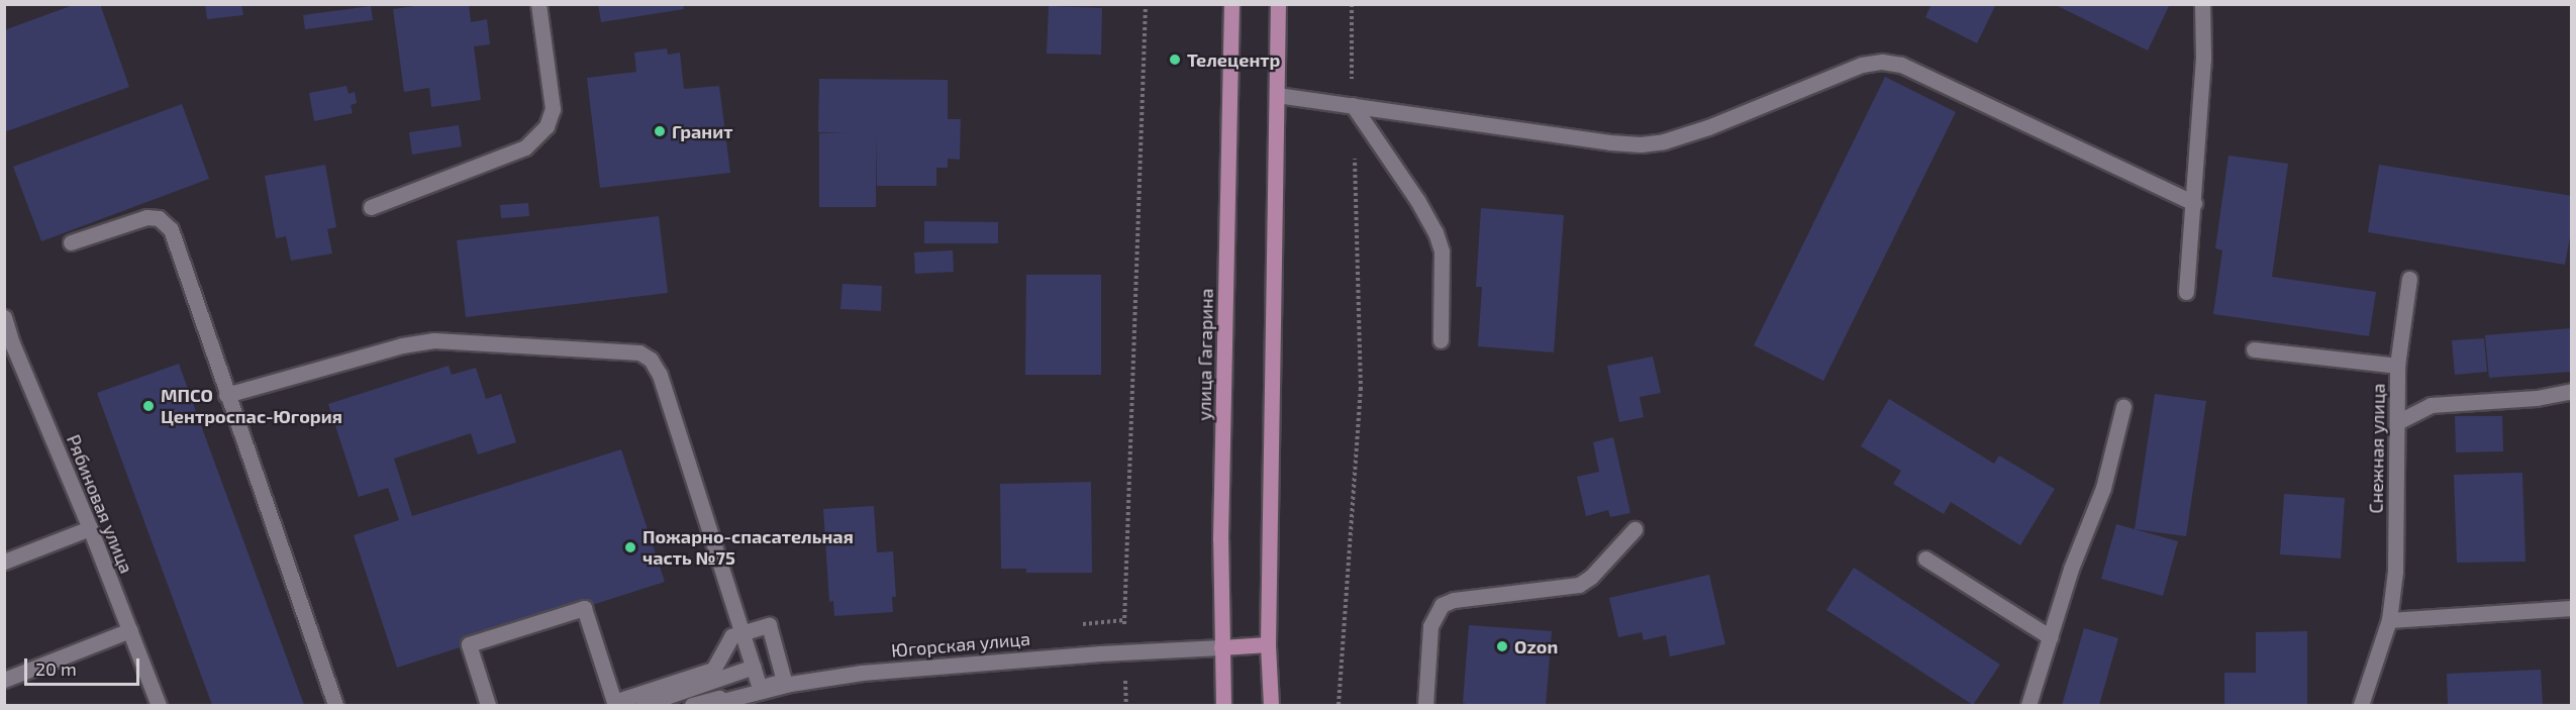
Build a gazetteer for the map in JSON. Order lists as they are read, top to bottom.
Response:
{
  "streets": {
    "main road": ["улица Гагарина"],
    "street": ["Снежная улица", "Рябиновая улица", "Югорская улица"]
  },
  "crossings": [
    ["улица Гагарина", "Югорская улица"]
  ],
  "places": [
    "Телецентр",
    "Гранит",
    "МПСО Центроспас-Югория",
    "Пожарно-спасательная часть №75",
    "Ozon"
  ],
  "scale_bar": "20 m"
}
